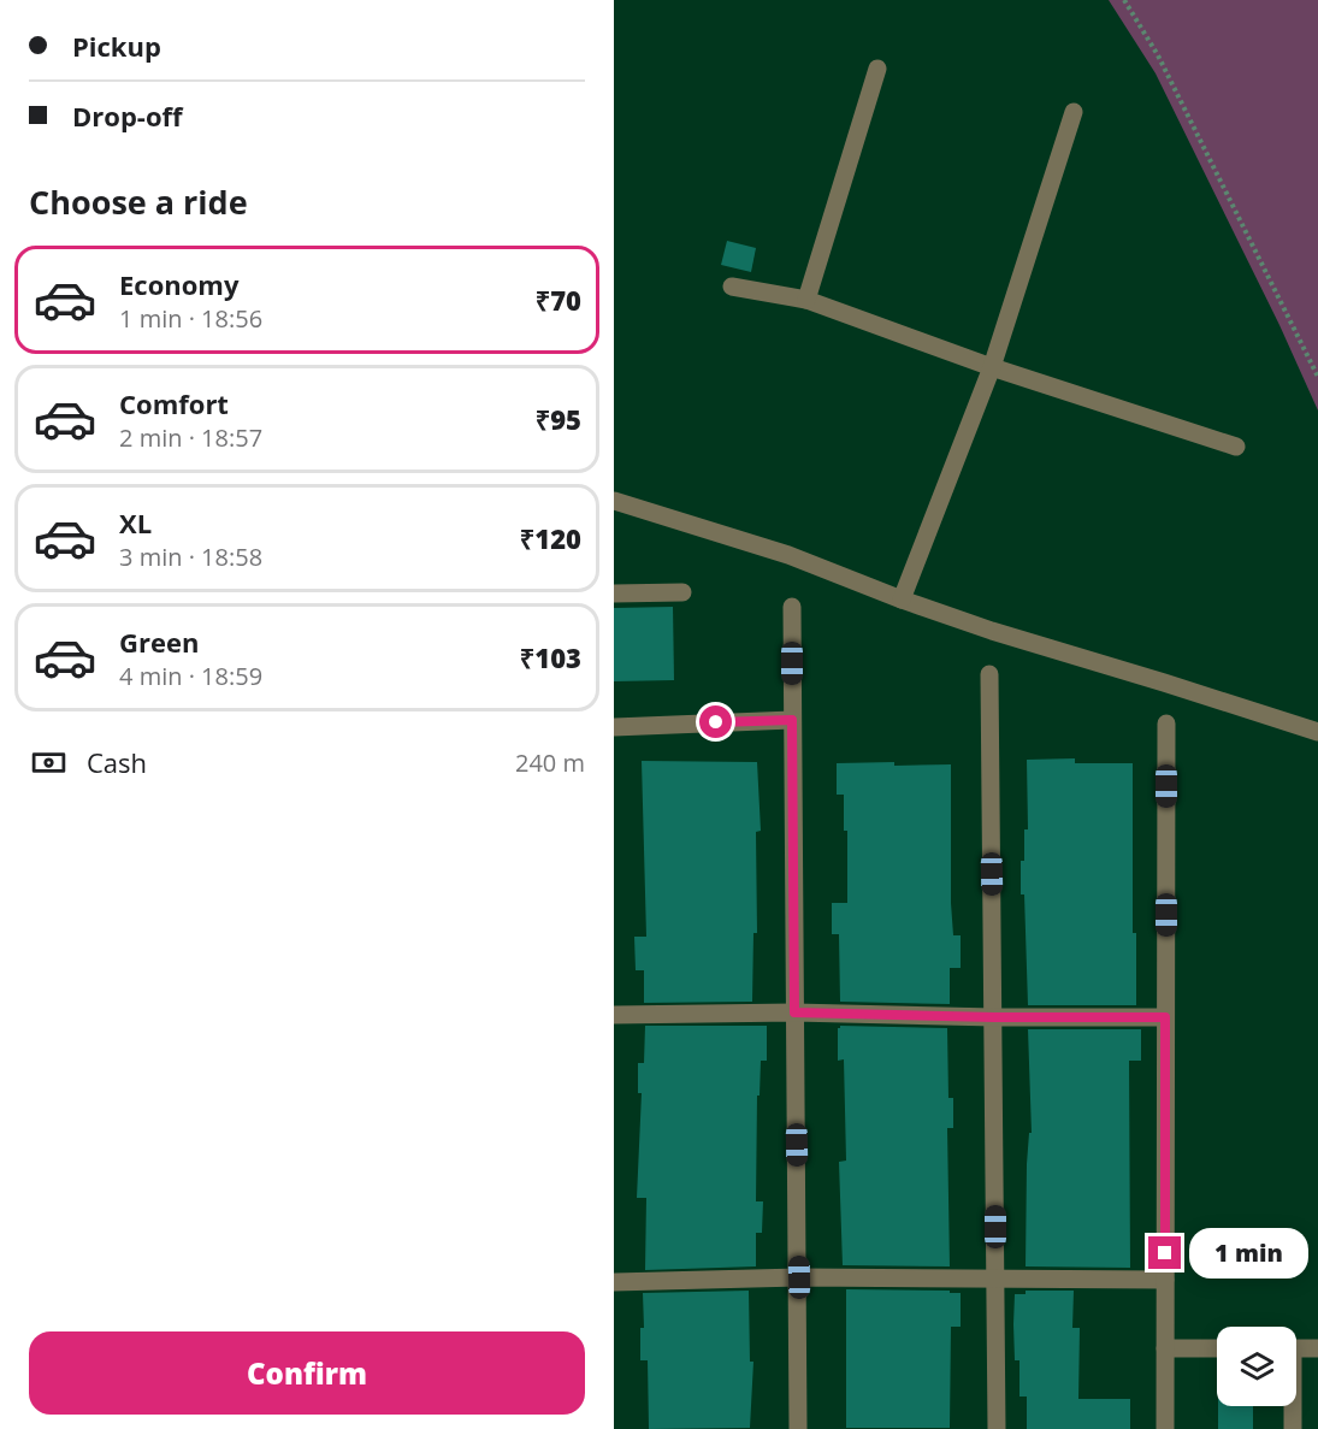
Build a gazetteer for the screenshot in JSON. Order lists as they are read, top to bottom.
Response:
{
  "page": {
    "banner": ["Pickup", "Drop-off"],
    "heading": "Choose a ride",
    "list": [
      {
        "name": "Economy",
        "note": "1 min · 18:56",
        "value": "₹70"
      },
      {
        "name": "Comfort",
        "note": "2 min · 18:57",
        "value": "₹95"
      },
      {
        "name": "XL",
        "note": "3 min · 18:58",
        "value": "₹120"
      },
      {
        "name": "Green",
        "note": "4 min · 18:59",
        "value": "₹103"
      }
    ],
    "pay": ["Cash", "240 m"],
    "bubble": "1 min",
    "buttons": "Confirm"
  }
}
